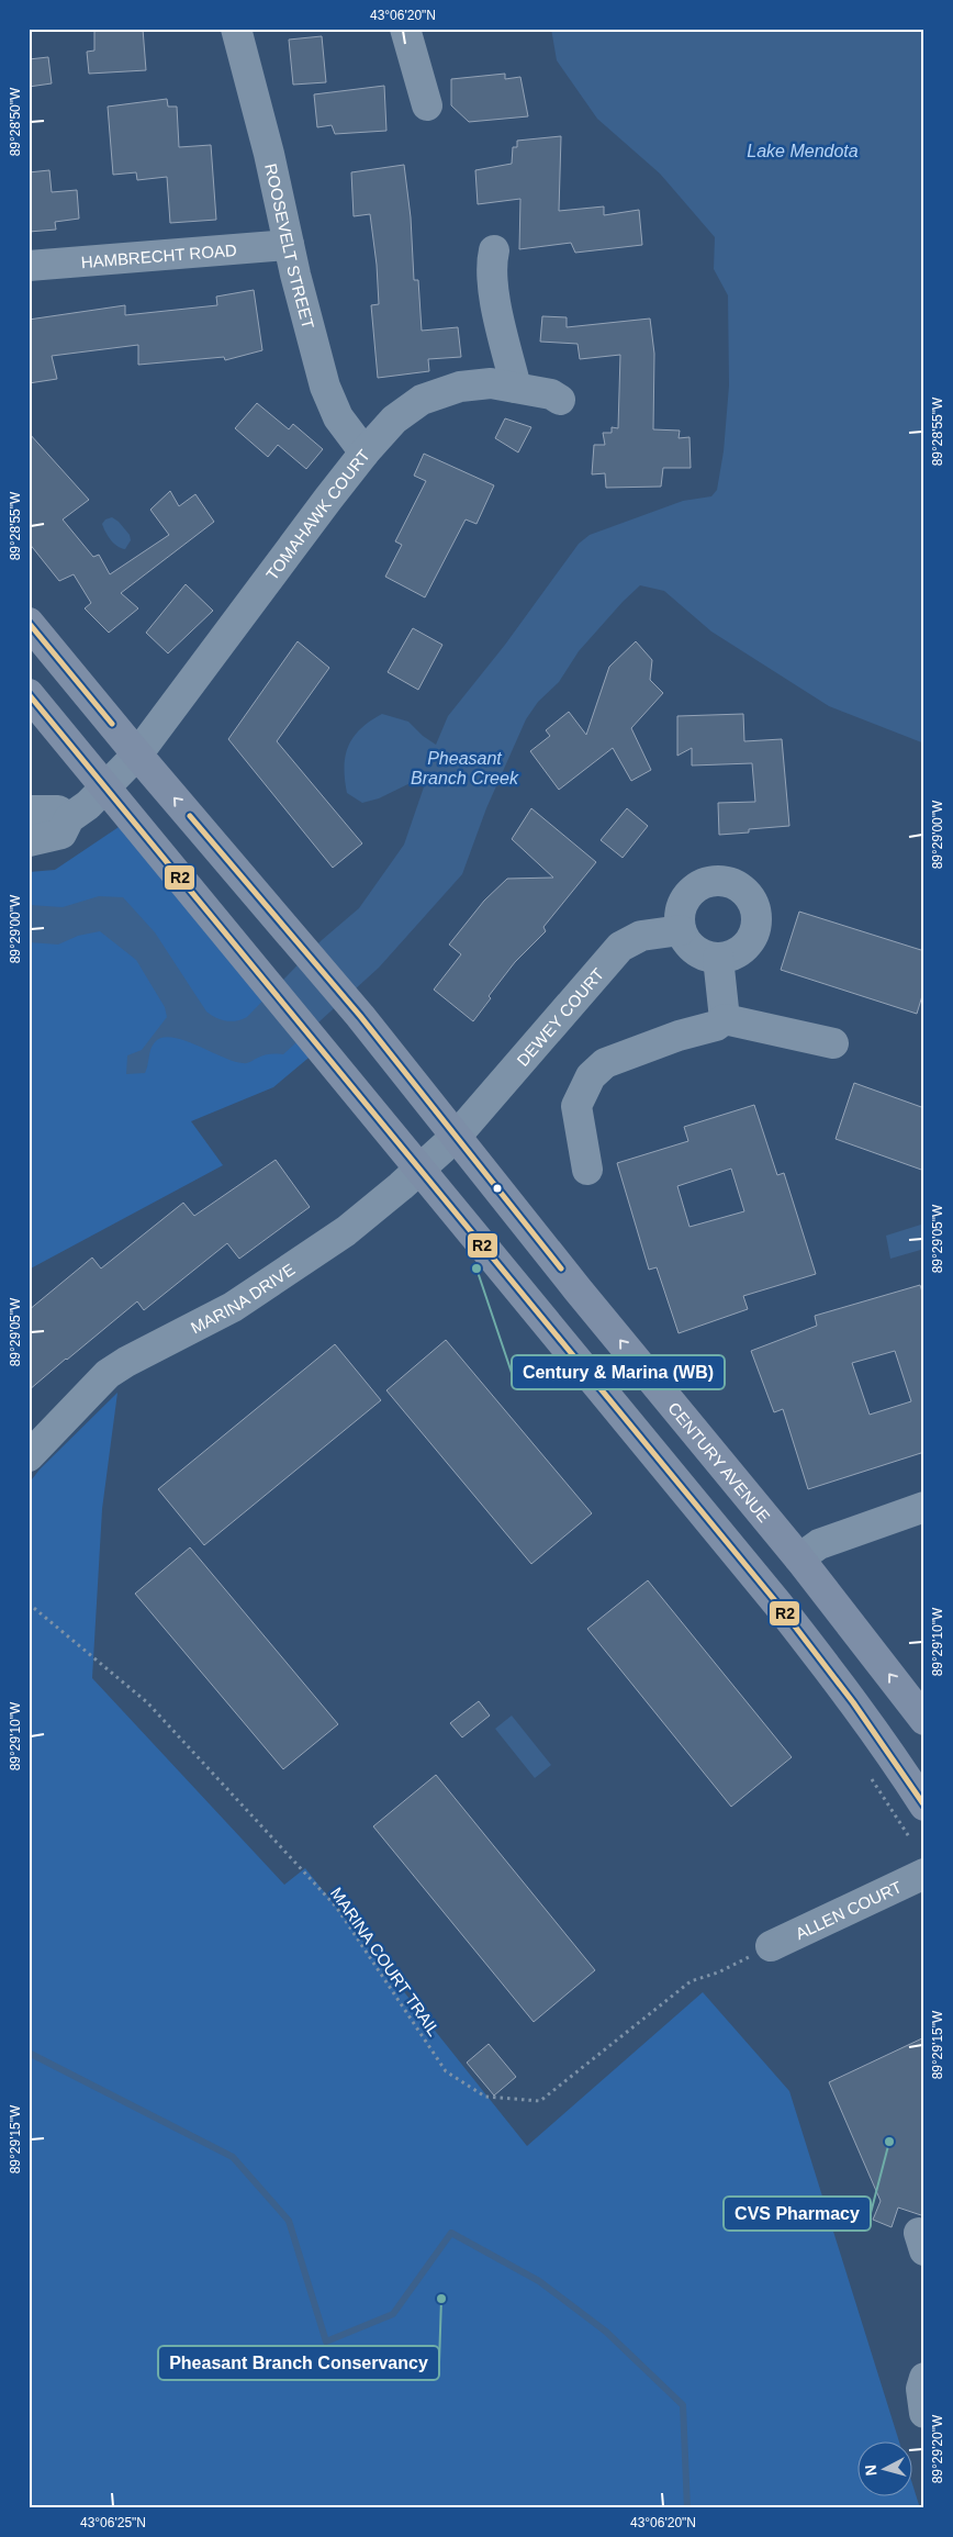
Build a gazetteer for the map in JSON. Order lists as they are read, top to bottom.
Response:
{
  "streets": {
    "main road": ["CENTURY AVENUE"],
    "street": [
      "ROOSEVELT STREET",
      "HAMBRECHT ROAD",
      "TOMAHAWK COURT",
      "DEWEY COURT",
      "MARINA DRIVE",
      "ALLEN COURT"
    ],
    "path": ["MARINA COURT TRAIL"]
  },
  "crossings": [
    ["ROOSEVELT STREET", "HAMBRECHT ROAD"],
    ["ROOSEVELT STREET", "TOMAHAWK COURT"],
    ["TOMAHAWK COURT", "CENTURY AVENUE"],
    ["DEWEY COURT", "MARINA DRIVE"],
    ["DEWEY COURT", "CENTURY AVENUE"],
    ["MARINA DRIVE", "CENTURY AVENUE"],
    ["ALLEN COURT", "MARINA COURT TRAIL"]
  ],
  "water": ["Lake Mendota", "Pheasant Branch Creek"],
  "places": ["Century & Marina (WB)", "CVS Pharmacy", "Pheasant Branch Conservancy"],
  "lines": ["transit line R2"],
  "north": "left",
  "coordinates": [
    "43°06'20\"N",
    "89°28'50\"W",
    "89°28'55\"W",
    "89°29'00\"W",
    "89°29'05\"W",
    "89°29'10\"W",
    "89°29'15\"W",
    "89°29'20\"W",
    "43°06'25\"N"
  ]
}
